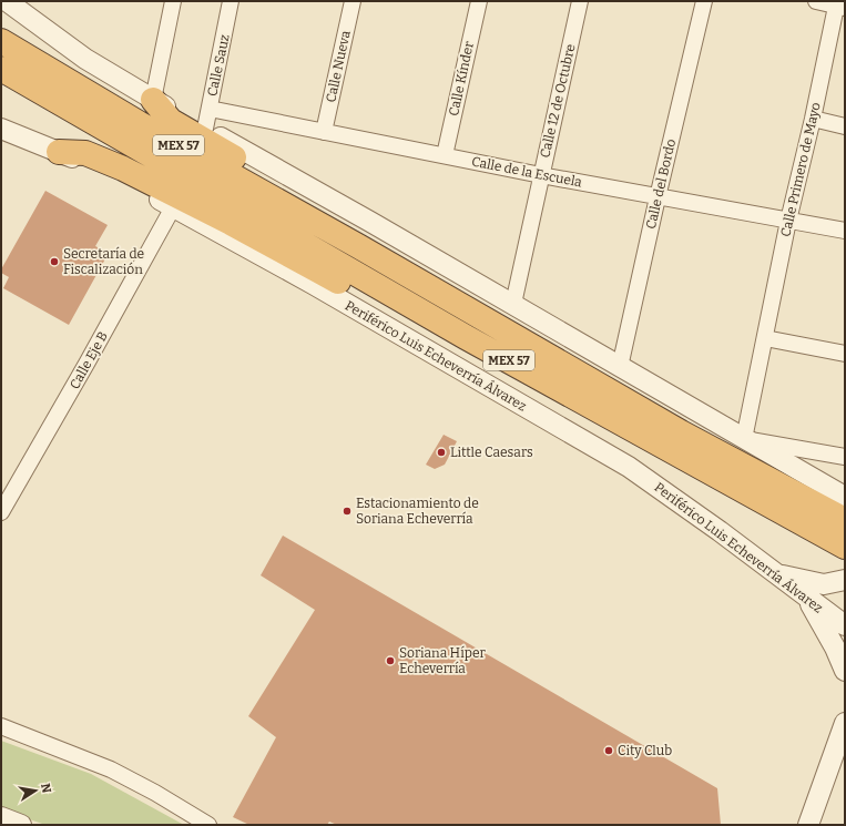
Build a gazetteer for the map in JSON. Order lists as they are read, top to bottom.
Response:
{
  "streets": {
    "highway": ["MEX 57"],
    "street": [
      "Calle Sauz",
      "Calle Nueva",
      "Calle Kínder",
      "Calle 12 de Octubre",
      "Calle Primero de Mayo",
      "Calle de la Escuela",
      "Calle del Bordo",
      "Periférico Luis Echeverría Álvarez",
      "Calle Eje B"
    ]
  },
  "crossings": [
    ["Calle Sauz", "Calle de la Escuela"],
    ["Calle Nueva", "Calle de la Escuela"],
    ["Calle Kínder", "Calle de la Escuela"],
    ["Calle 12 de Octubre", "Calle de la Escuela"],
    ["Calle Primero de Mayo", "Calle de la Escuela"],
    ["Calle de la Escuela", "Calle del Bordo"],
    ["Periférico Luis Echeverría Álvarez", "Calle Eje B"]
  ],
  "places": [
    "Secretaría de Fiscalización",
    "Little Caesars",
    "Estacionamiento de Soriana Echeverría",
    "Soriana Híper Echeverría",
    "City Club"
  ],
  "north": "right"
}
